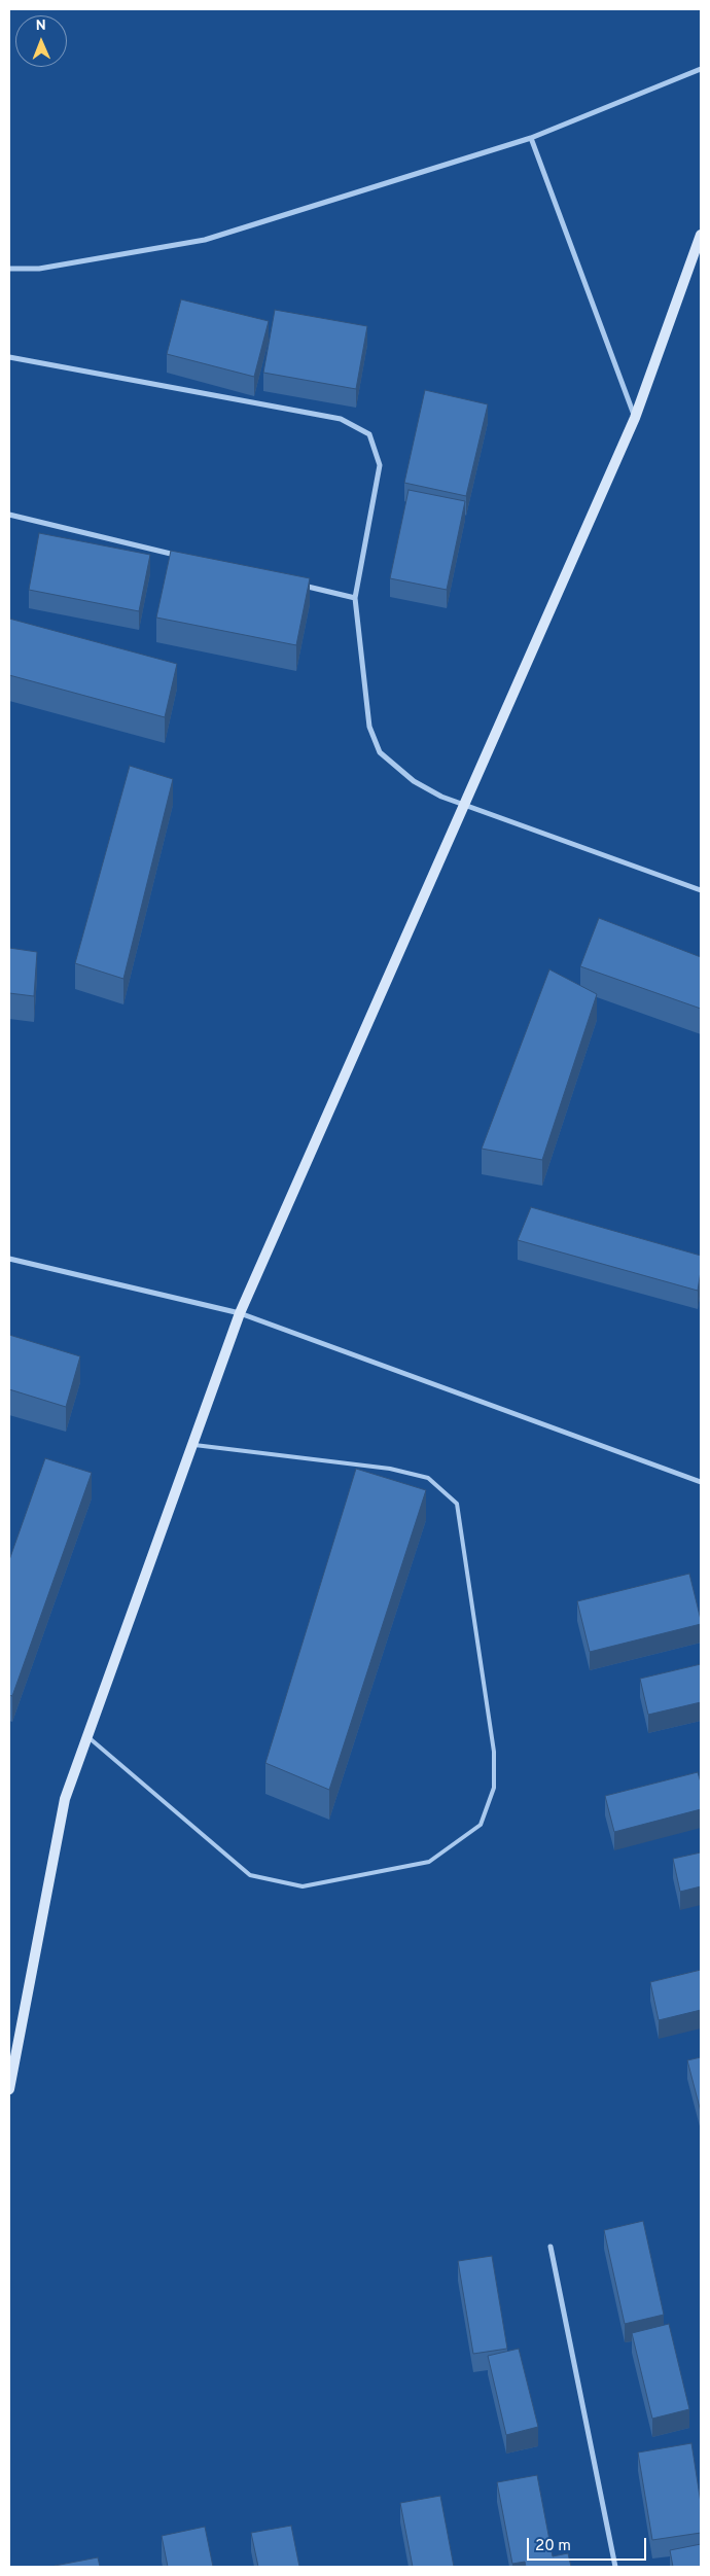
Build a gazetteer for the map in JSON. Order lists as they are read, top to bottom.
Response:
{
  "scale_bar": "20 m",
  "north": "top"
}
